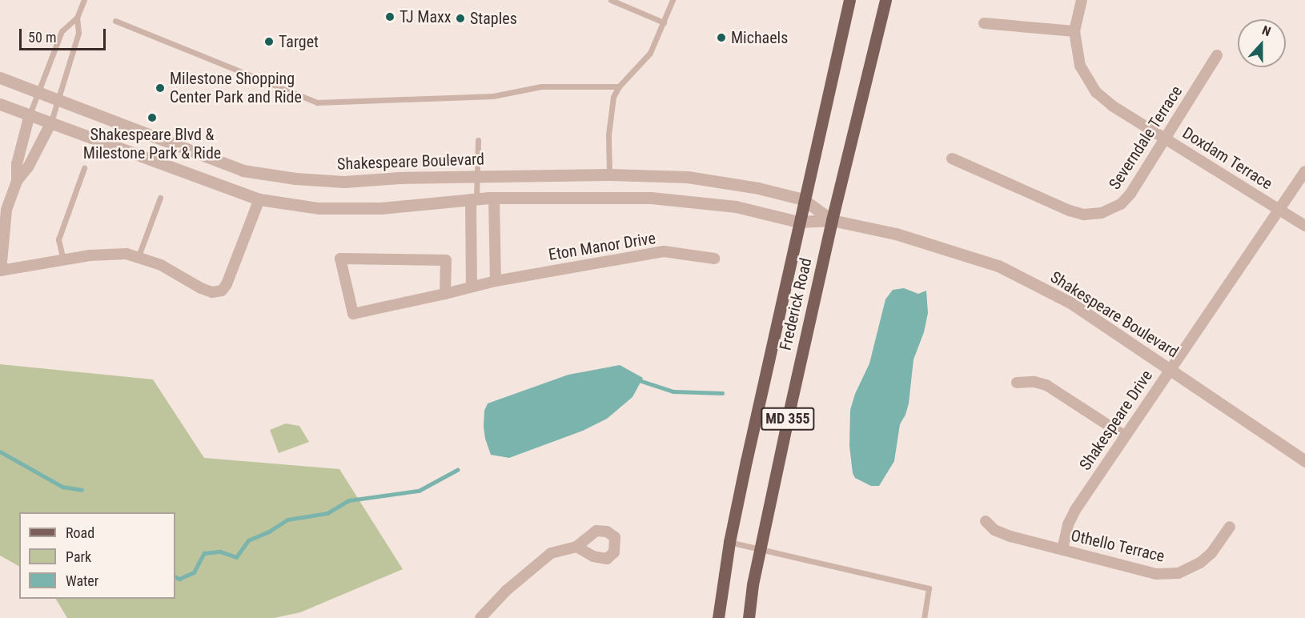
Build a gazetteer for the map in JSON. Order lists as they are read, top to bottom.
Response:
{
  "streets": {
    "main road": ["Frederick Road", "MD 355"],
    "street": [
      "Severndale Terrace",
      "Doxdam Terrace",
      "Shakespeare Boulevard",
      "Eton Manor Drive",
      "Shakespeare Drive",
      "Othello Terrace"
    ]
  },
  "crossings": [
    ["Severndale Terrace", "Doxdam Terrace"],
    ["Doxdam Terrace", "Shakespeare Drive"],
    ["Shakespeare Boulevard", "Frederick Road"],
    ["Shakespeare Boulevard", "Shakespeare Drive"],
    ["Shakespeare Drive", "Othello Terrace"]
  ],
  "places": [
    "TJ Maxx",
    "Staples",
    "Michaels",
    "Target",
    "Milestone Shopping Center Park and Ride",
    "Shakespeare Blvd & Milestone Park & Ride"
  ],
  "legend": ["Road", "Park", "Water"],
  "scale_bar": "50 m",
  "north": "top"
}
